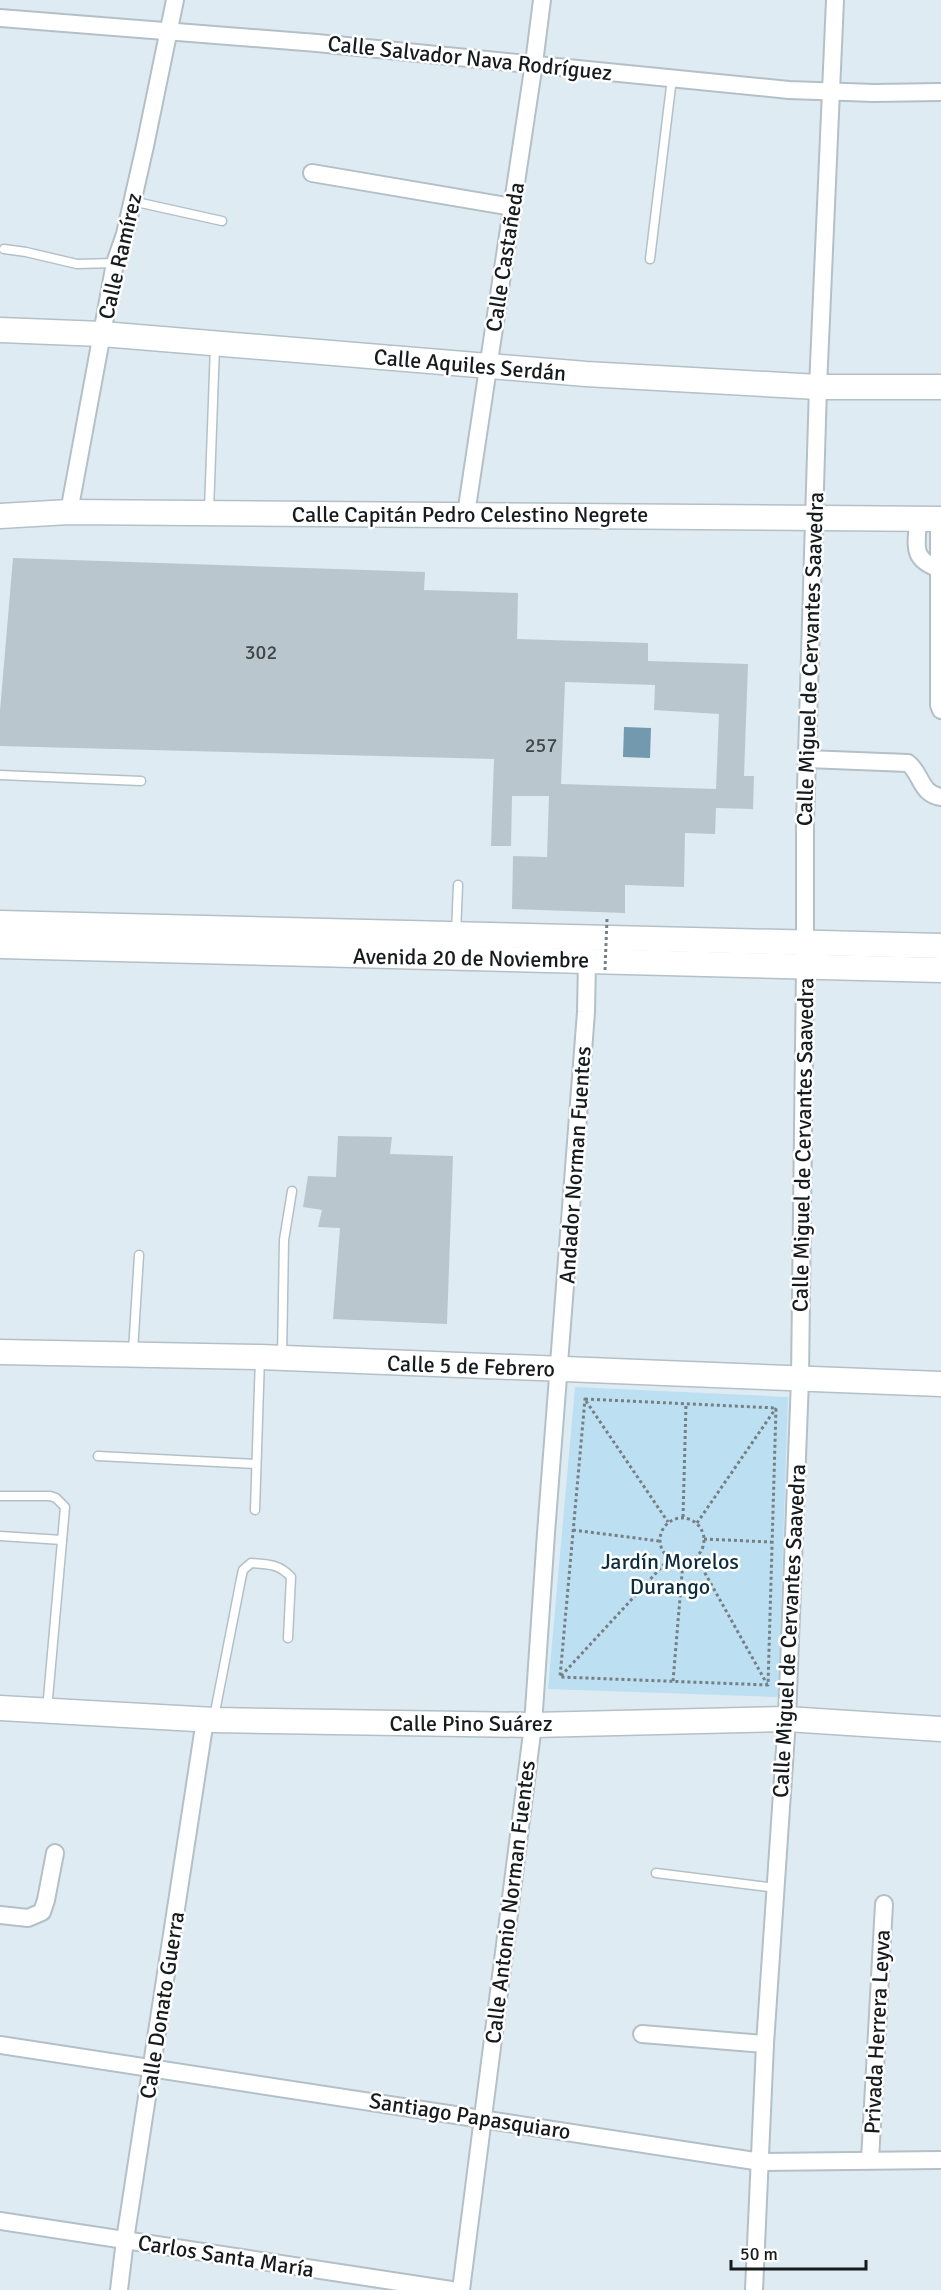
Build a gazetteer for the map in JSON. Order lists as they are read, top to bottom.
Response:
{
  "streets": {
    "street": [
      "Calle Salvador Nava Rodríguez",
      "Calle Ramírez",
      "Calle Castañeda",
      "Calle Aquiles Serdán",
      "Calle Capitán Pedro Celestino Negrete",
      "Calle Miguel de Cervantes Saavedra",
      "Avenida 20 de Noviembre",
      "Andador Norman Fuentes",
      "Calle 5 de Febrero",
      "Calle Pino Suárez",
      "Calle Antonio Norman Fuentes",
      "Calle Donato Guerra",
      "Privada Herrera Leyva",
      "Santiago Papasquiaro",
      "Carlos Santa María"
    ]
  },
  "crossings": [
    ["Calle Salvador Nava Rodríguez", "Calle Ramírez"],
    ["Calle Salvador Nava Rodríguez", "Calle Castañeda"],
    ["Calle Salvador Nava Rodríguez", "Calle Miguel de Cervantes Saavedra"],
    ["Calle Ramírez", "Calle Aquiles Serdán"],
    ["Calle Ramírez", "Calle Capitán Pedro Celestino Negrete"],
    ["Calle Castañeda", "Calle Aquiles Serdán"],
    ["Calle Castañeda", "Calle Capitán Pedro Celestino Negrete"],
    ["Calle Aquiles Serdán", "Calle Miguel de Cervantes Saavedra"],
    ["Calle Capitán Pedro Celestino Negrete", "Calle Miguel de Cervantes Saavedra"],
    ["Calle Miguel de Cervantes Saavedra", "Avenida 20 de Noviembre"],
    ["Calle Miguel de Cervantes Saavedra", "Calle 5 de Febrero"],
    ["Calle Miguel de Cervantes Saavedra", "Calle Pino Suárez"],
    ["Calle Miguel de Cervantes Saavedra", "Santiago Papasquiaro"],
    ["Avenida 20 de Noviembre", "Andador Norman Fuentes"],
    ["Andador Norman Fuentes", "Calle 5 de Febrero"],
    ["Andador Norman Fuentes", "Calle Antonio Norman Fuentes"],
    ["Calle 5 de Febrero", "Calle Antonio Norman Fuentes"],
    ["Calle Pino Suárez", "Calle Antonio Norman Fuentes"],
    ["Calle Pino Suárez", "Calle Donato Guerra"],
    ["Calle Antonio Norman Fuentes", "Santiago Papasquiaro"],
    ["Calle Donato Guerra", "Santiago Papasquiaro"],
    ["Calle Donato Guerra", "Carlos Santa María"],
    ["Privada Herrera Leyva", "Santiago Papasquiaro"]
  ],
  "parks": ["Jardín Morelos Durango"],
  "house_numbers": ["302", "257"],
  "scale_bar": "50 m"
}
